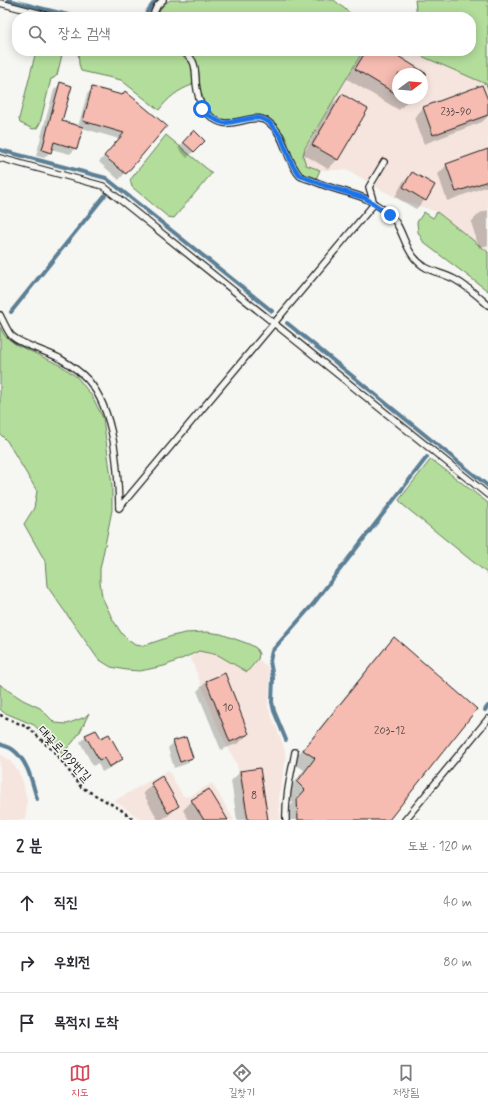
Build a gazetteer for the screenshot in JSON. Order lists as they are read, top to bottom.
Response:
{
  "streets": {
    "path": ["대곶로199번길"]
  },
  "house_numbers": [
    "233-90",
    "10",
    "203-12",
    "8"
  ],
  "north": "right",
  "page": {
    "search": "장소 검색",
    "heading": ["2 분", "도보 · 120 m"],
    "list": [
      ["직진", "40 m"],
      ["우회전", "80 m"],
      "목적지 도착"
    ],
    "nav": ["지도", "길찾기", "저장됨"]
  }
}
